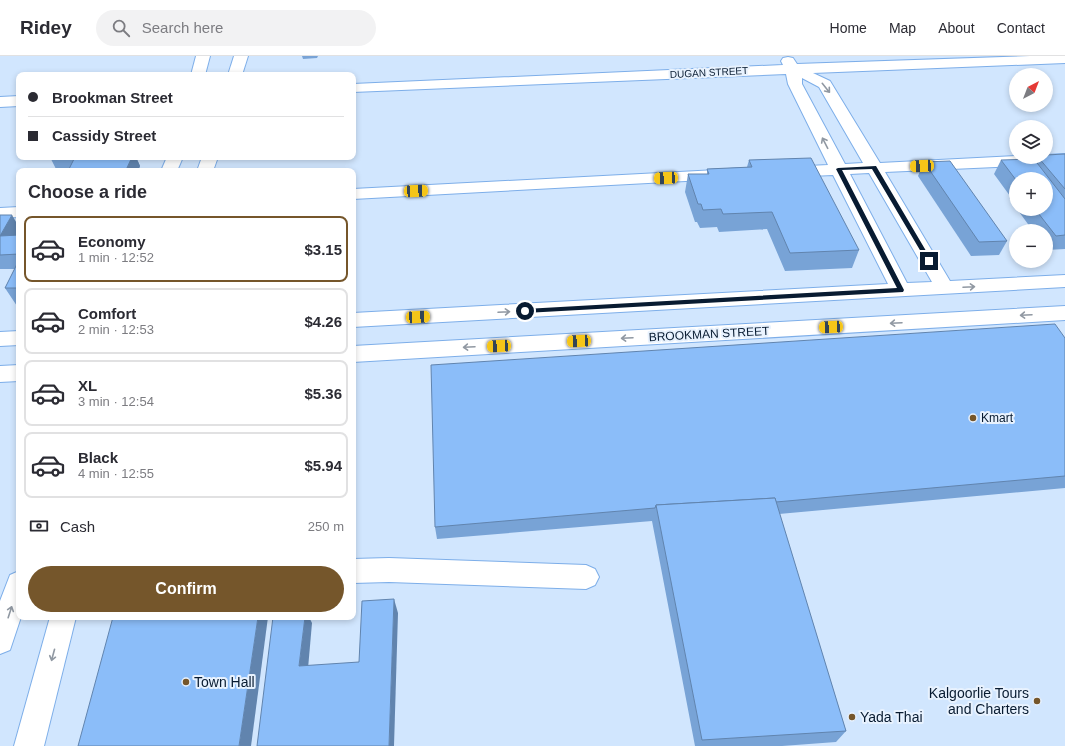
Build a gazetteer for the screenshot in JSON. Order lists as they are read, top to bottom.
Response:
{
  "streets": {
    "street": ["DUGAN STREET", "BROOKMAN STREET"]
  },
  "places": [
    "Kmart",
    "Town Hall",
    "Kalgoorlie Tours and Charters",
    "Yada Thai"
  ],
  "north": "top right",
  "page": {
    "header": "Ridey",
    "search": "Search here",
    "nav": [
      "Home",
      "Map",
      "About",
      "Contact"
    ],
    "map_buttons": ["+", "−"],
    "banner": ["Brookman Street", "Cassidy Street"],
    "heading": "Choose a ride",
    "list": [
      {
        "name": "Economy",
        "note": "1 min · 12:52",
        "value": "$3.15"
      },
      {
        "name": "Comfort",
        "note": "2 min · 12:53",
        "value": "$4.26"
      },
      {
        "name": "XL",
        "note": "3 min · 12:54",
        "value": "$5.36"
      },
      {
        "name": "Black",
        "note": "4 min · 12:55",
        "value": "$5.94"
      }
    ],
    "pay": ["Cash", "250 m"],
    "buttons": "Confirm"
  }
}
